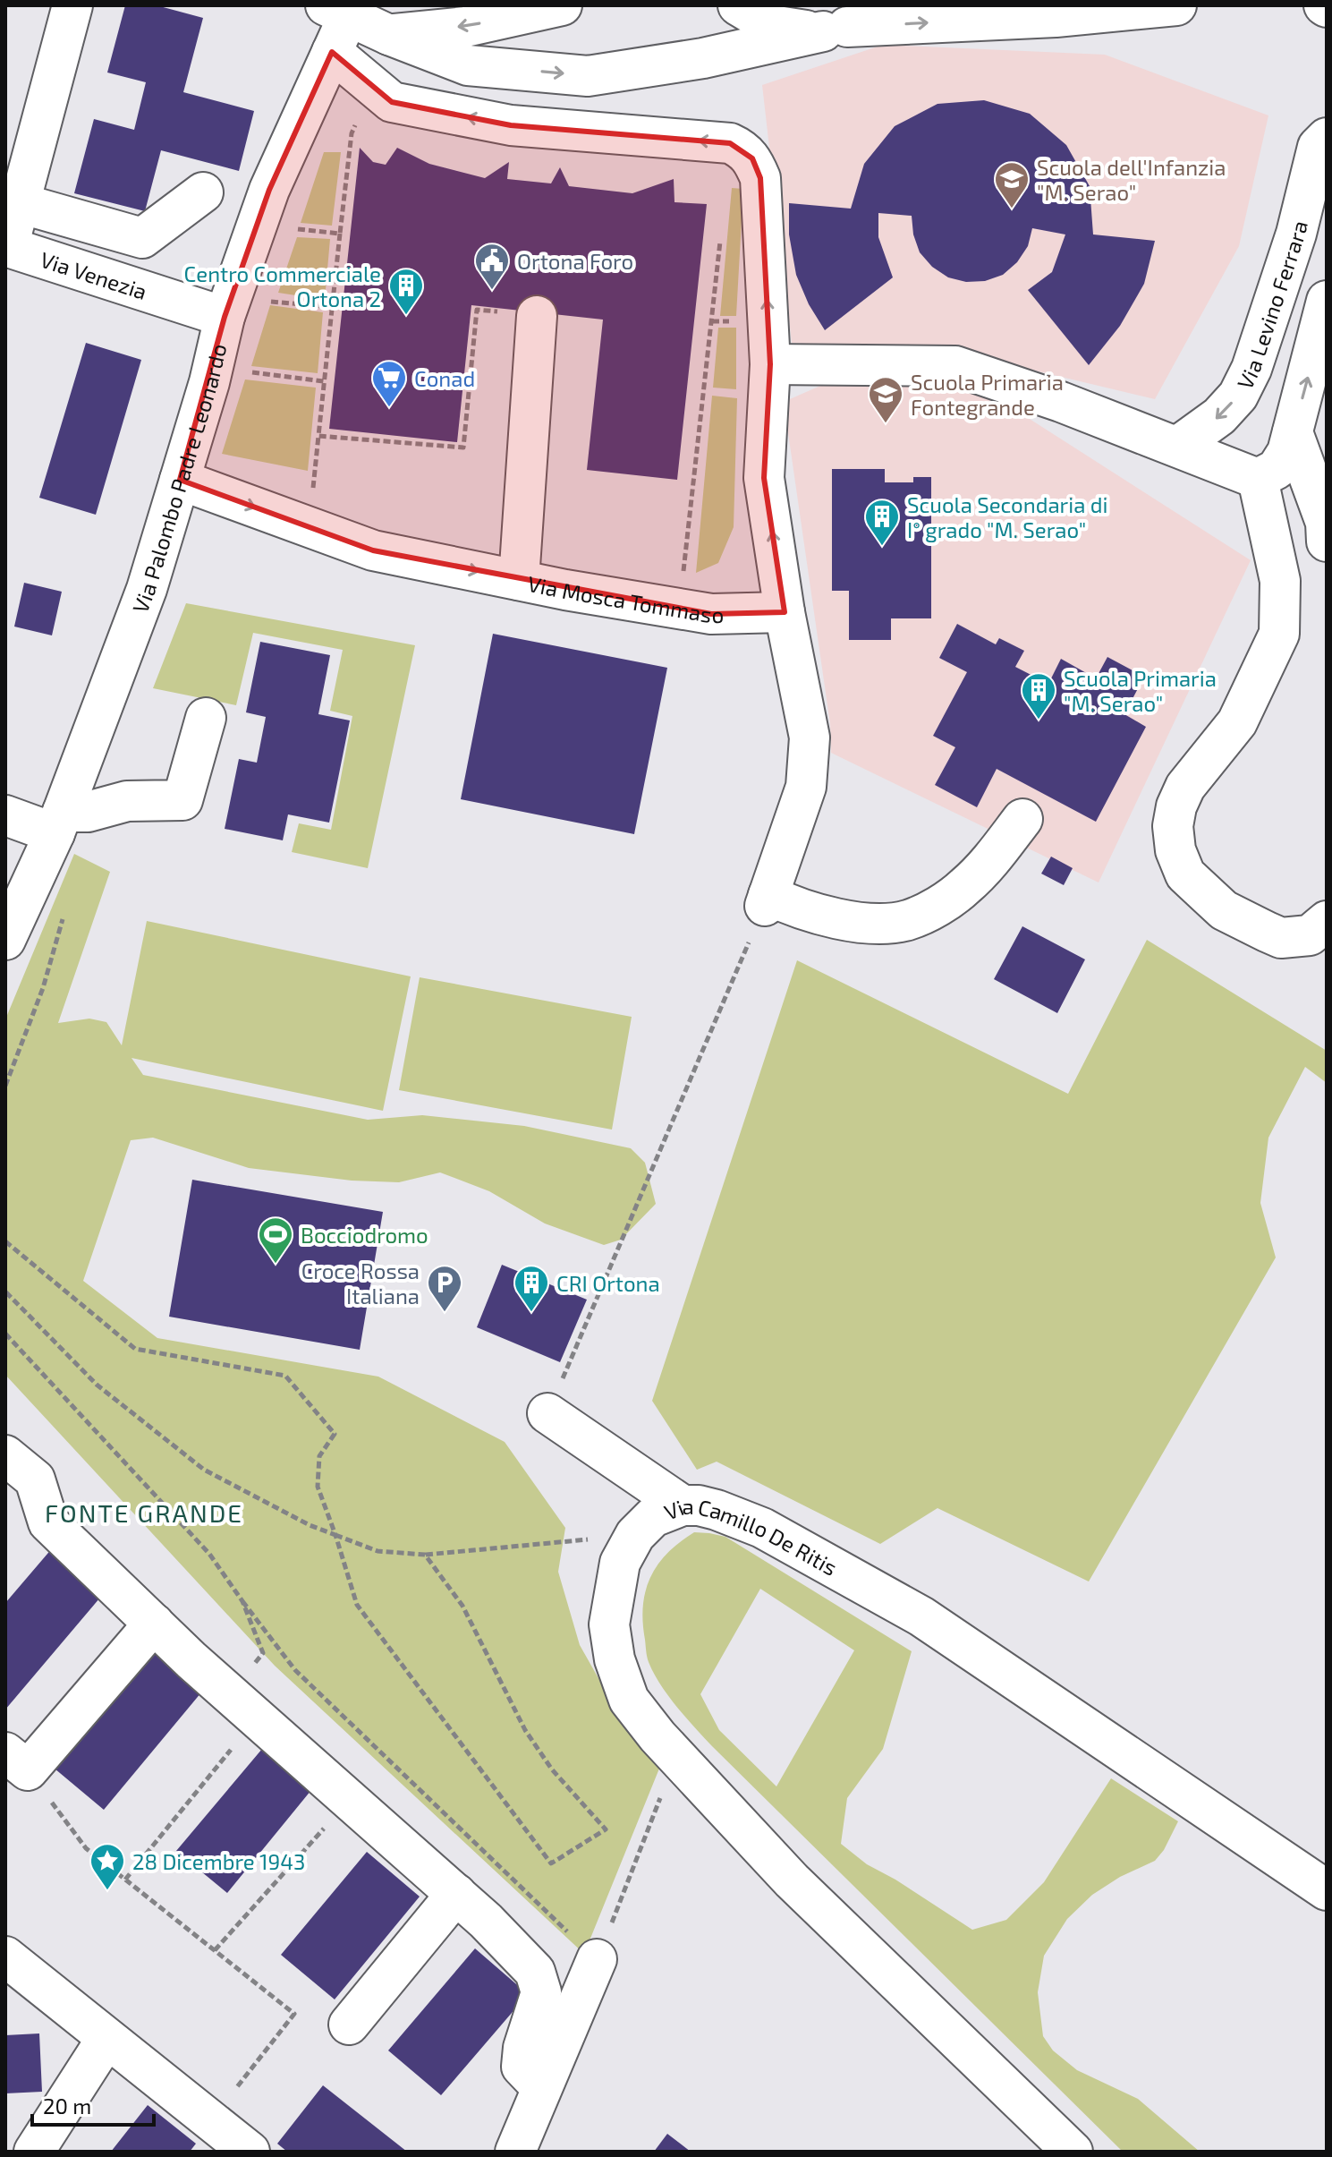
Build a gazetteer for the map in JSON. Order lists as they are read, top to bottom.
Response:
{
  "streets": {
    "street": [
      "Via Venezia",
      "Via Levino Ferrara",
      "Via Palombo Padre Leonardo",
      "Via Mosca Tommaso",
      "Via Camillo De Ritis"
    ]
  },
  "crossings": [
    ["Via Venezia", "Via Palombo Padre Leonardo"],
    ["Via Palombo Padre Leonardo", "Via Mosca Tommaso"]
  ],
  "one_way": ["Via Mosca Tommaso"],
  "districts": ["FONTE GRANDE"],
  "places": {
    "school or university": ["Scuola dell'Infanzia \"M. Serao\"", "Scuola Primaria Fontegrande"],
    "public building": ["Ortona Foro"],
    "building": [
      "Centro Commerciale Ortona 2",
      "Scuola Secondaria di I° grado \"M. Serao\"",
      "Scuola Primaria \"M. Serao\"",
      "CRI Ortona"
    ],
    "supermarket": ["Conad"],
    "sports": ["Bocciodromo"],
    "parking": ["Croce Rossa Italiana"],
    "place": ["28 Dicembre 1943"]
  },
  "scale_bar": "20 m"
}
